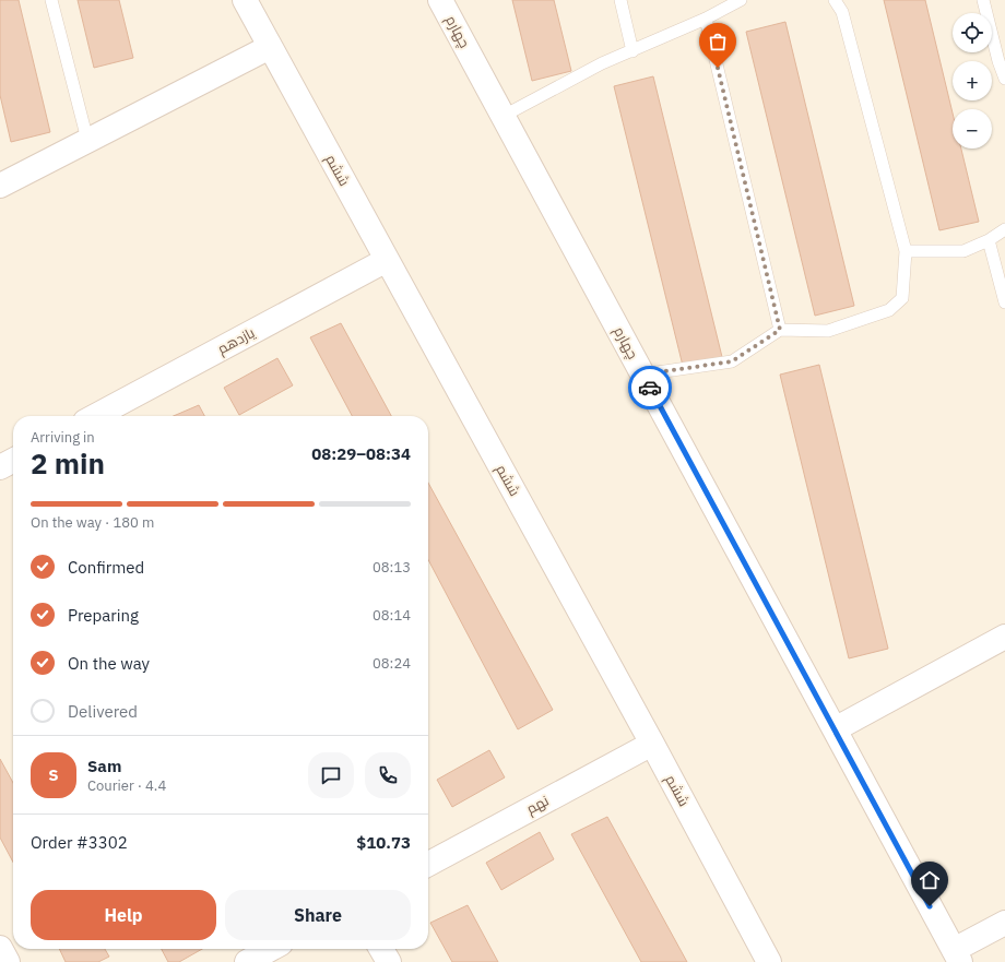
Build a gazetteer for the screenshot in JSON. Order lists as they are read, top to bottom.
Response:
{
  "streets": {
    "street": [
      "چهارم",
      "ششم",
      "یازدهم",
      "نهم"
    ]
  },
  "crossings": [
    ["ششم", "یازدهم"],
    ["ششم", "نهم"]
  ],
  "page": {
    "map_buttons": ["+", "−"],
    "heading": ["2 min", "Arriving in", "08:29–08:34"],
    "panel": [
      "Sam",
      "Courier · 4.4",
      "Order #3302",
      "$10.73"
    ],
    "bar": "On the way · 180 m",
    "list": [
      ["Confirmed", "08:13"],
      ["Preparing", "08:14"],
      ["On the way", "08:24"],
      "Delivered"
    ],
    "round": "S",
    "buttons": ["Help", "Share"]
  }
}
